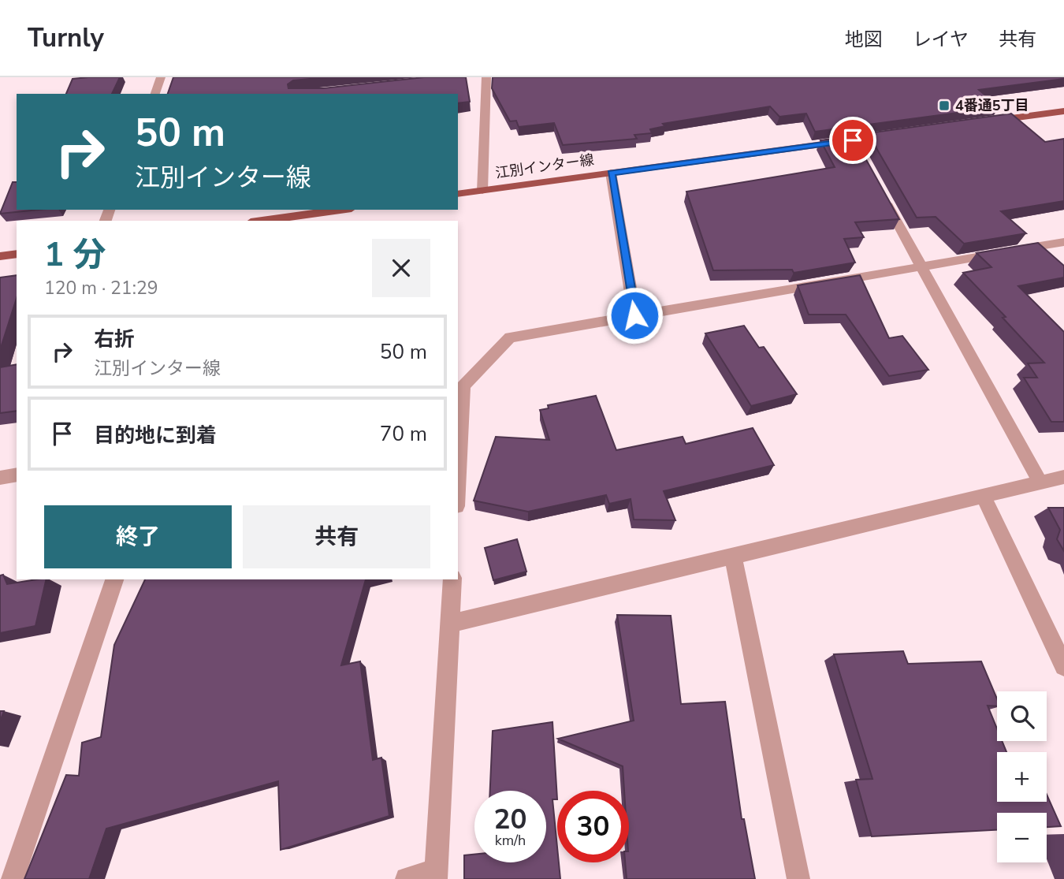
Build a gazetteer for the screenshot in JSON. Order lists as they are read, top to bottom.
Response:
{
  "streets": {
    "main road": ["江別インター線"]
  },
  "places": {
    "transit": ["4番通5丁目"]
  },
  "page": {
    "header": "Turnly",
    "nav": ["地図", "レイヤ", "共有"],
    "turn": ["50 m", "江別インター線"],
    "heading": ["1 分", "120 m · 21:29"],
    "list": [
      {
        "name": "右折",
        "note": "江別インター線",
        "value": "50 m"
      },
      {
        "name": "目的地に到着",
        "value": "70 m"
      }
    ],
    "buttons": ["終了", "共有"],
    "map_buttons": ["+", "−"],
    "speed": "20 km/h",
    "limit": "30"
  }
}
